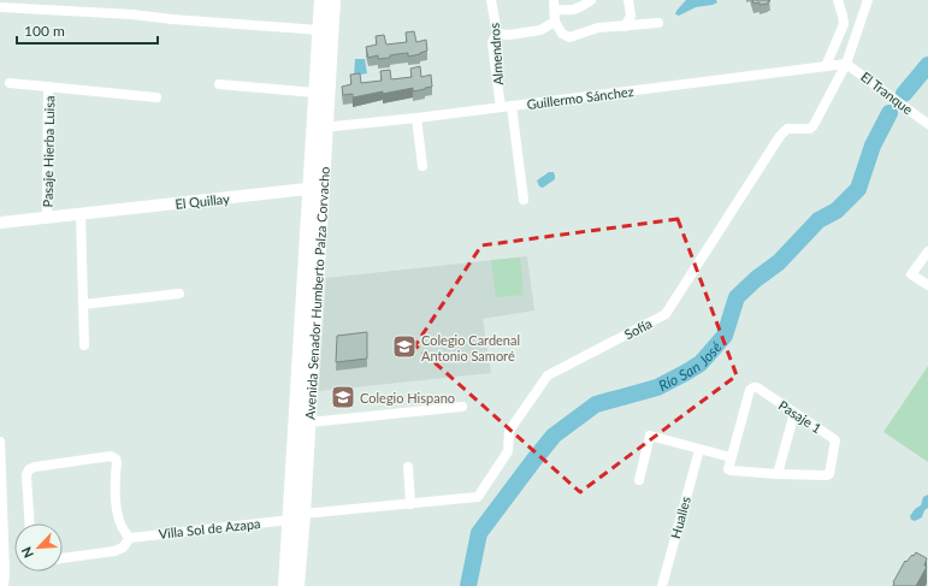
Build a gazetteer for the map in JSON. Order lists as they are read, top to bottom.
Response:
{
  "streets": {
    "main road": ["Avenida Senador Humberto Palza Corvacho"],
    "street": [
      "Almendros",
      "El Tranque",
      "Guillermo Sánchez",
      "Pasaje Hierba Luisa",
      "El Quillay",
      "Sofía",
      "Pasaje 1",
      "Hualles",
      "Villa Sol de Azapa"
    ]
  },
  "crossings": [
    ["Almendros", "Guillermo Sánchez"],
    ["El Tranque", "Guillermo Sánchez"],
    ["El Tranque", "Sofía"],
    ["Guillermo Sánchez", "Avenida Senador Humberto Palza Corvacho"],
    ["Guillermo Sánchez", "Sofía"],
    ["Pasaje Hierba Luisa", "El Quillay"],
    ["El Quillay", "Avenida Senador Humberto Palza Corvacho"],
    ["Avenida Senador Humberto Palza Corvacho", "Sofía"],
    ["Avenida Senador Humberto Palza Corvacho", "Villa Sol de Azapa"]
  ],
  "water": ["Río San José"],
  "places": {
    "school or university": ["Colegio Cardenal Antonio Samoré", "Colegio Hispano"]
  },
  "scale_bar": "100 m",
  "north": "bottom left"
}
